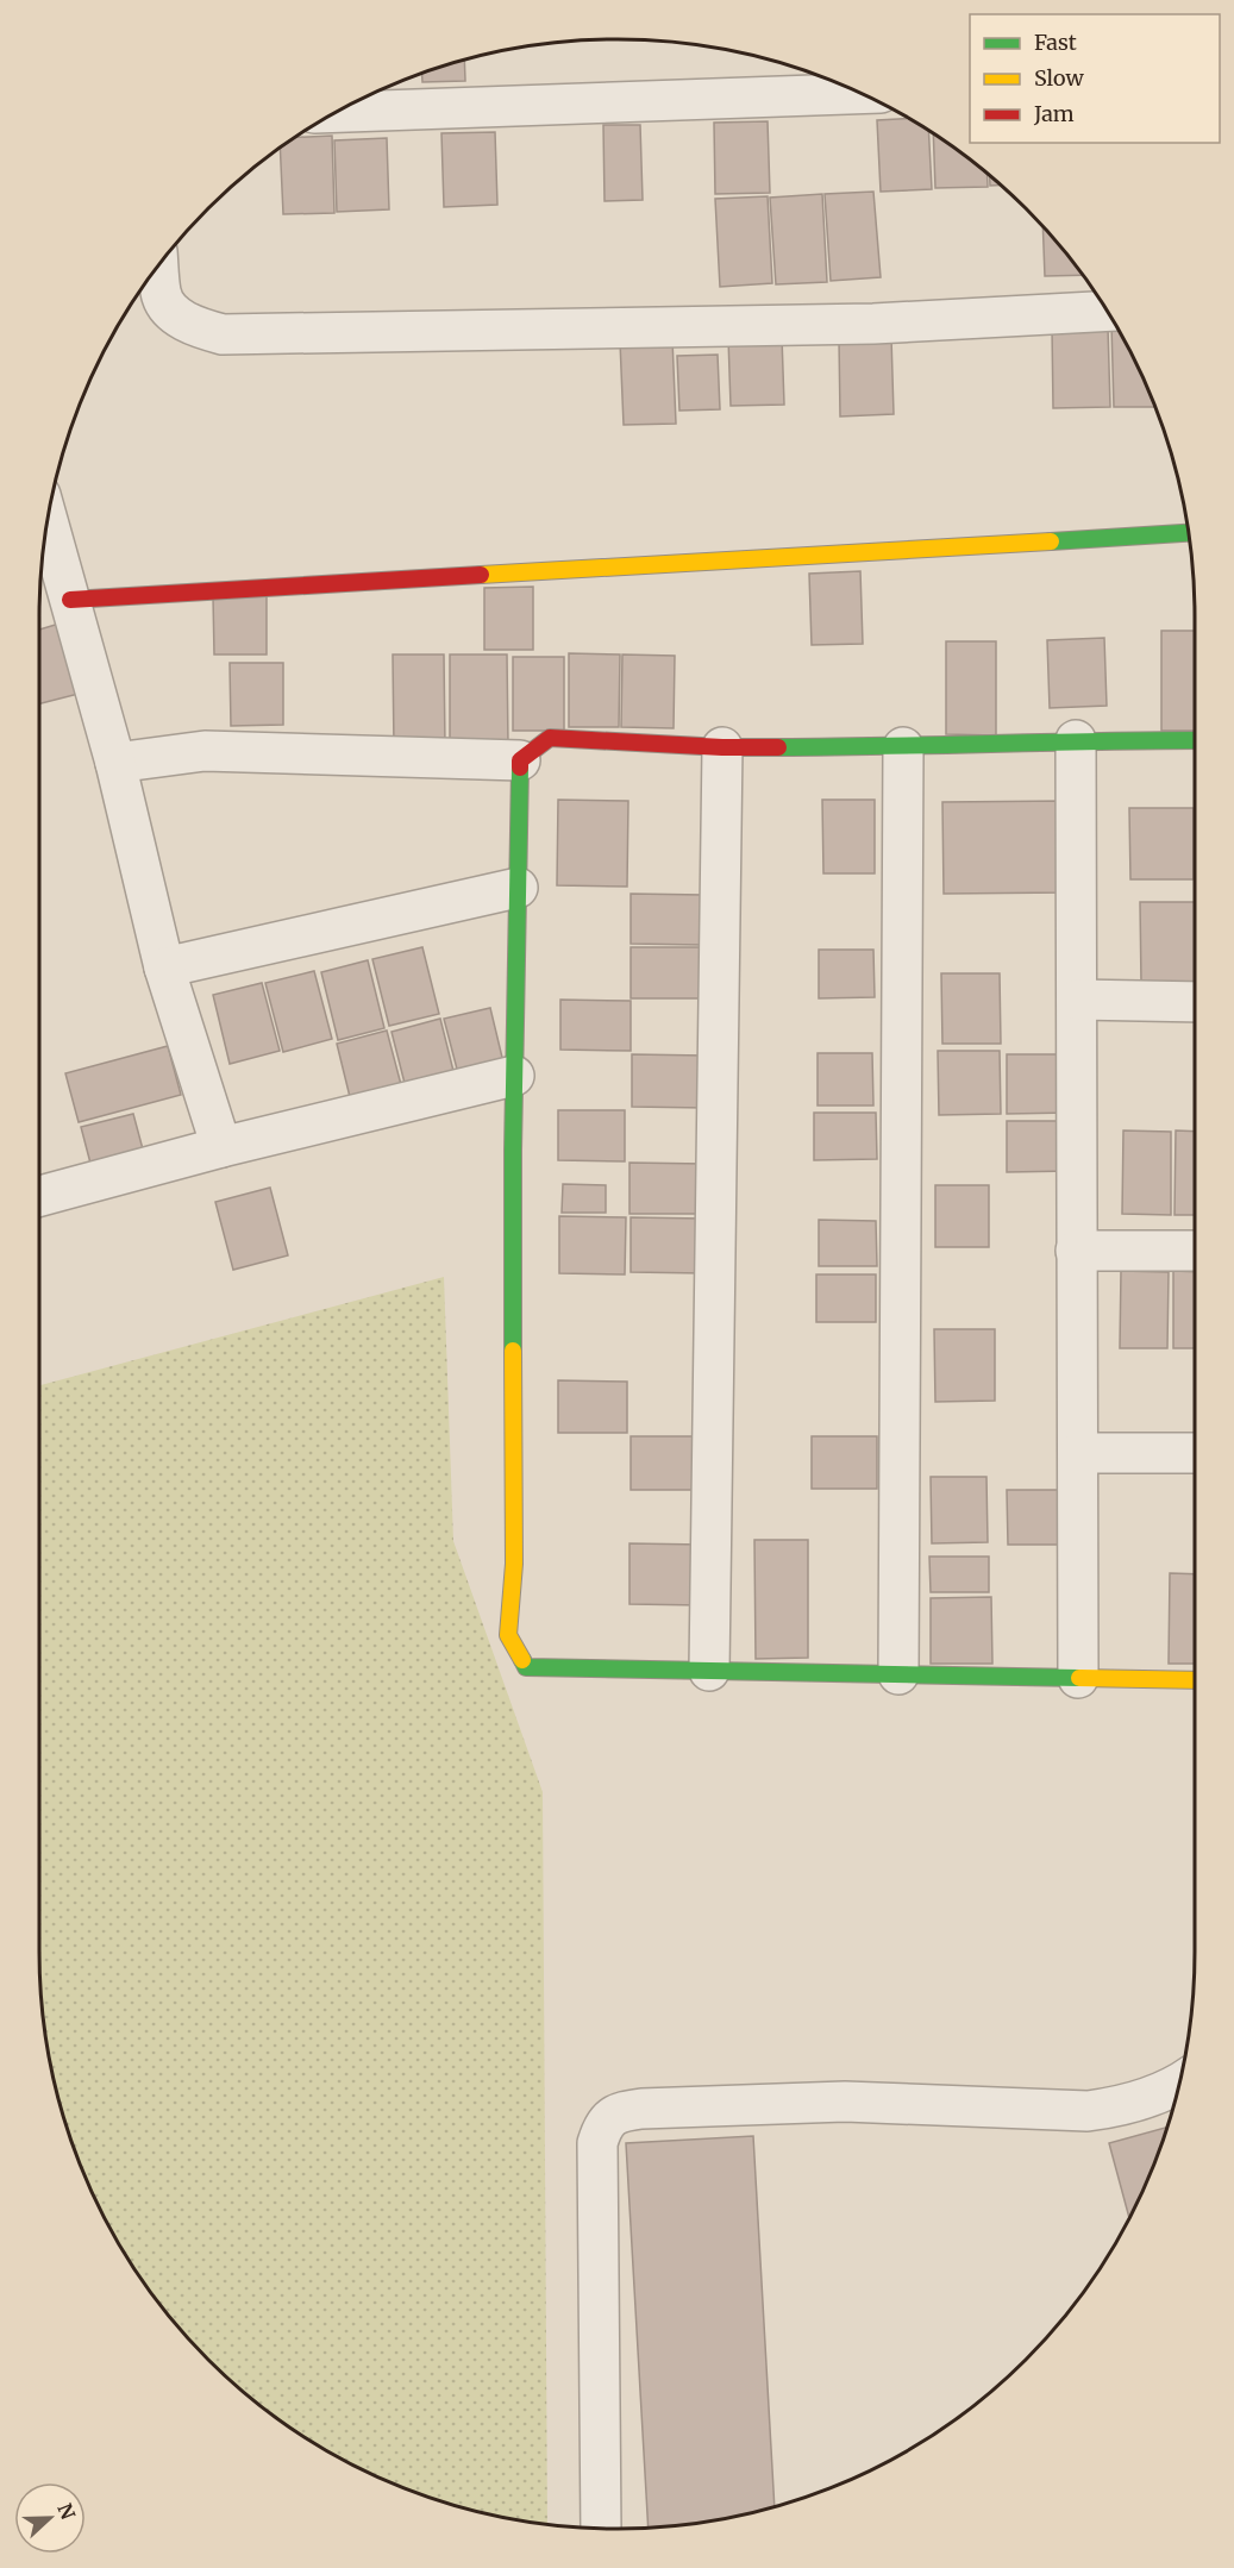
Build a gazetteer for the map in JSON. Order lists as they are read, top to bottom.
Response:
{
  "legend": ["Fast", "Slow", "Jam"],
  "north": "right"
}
